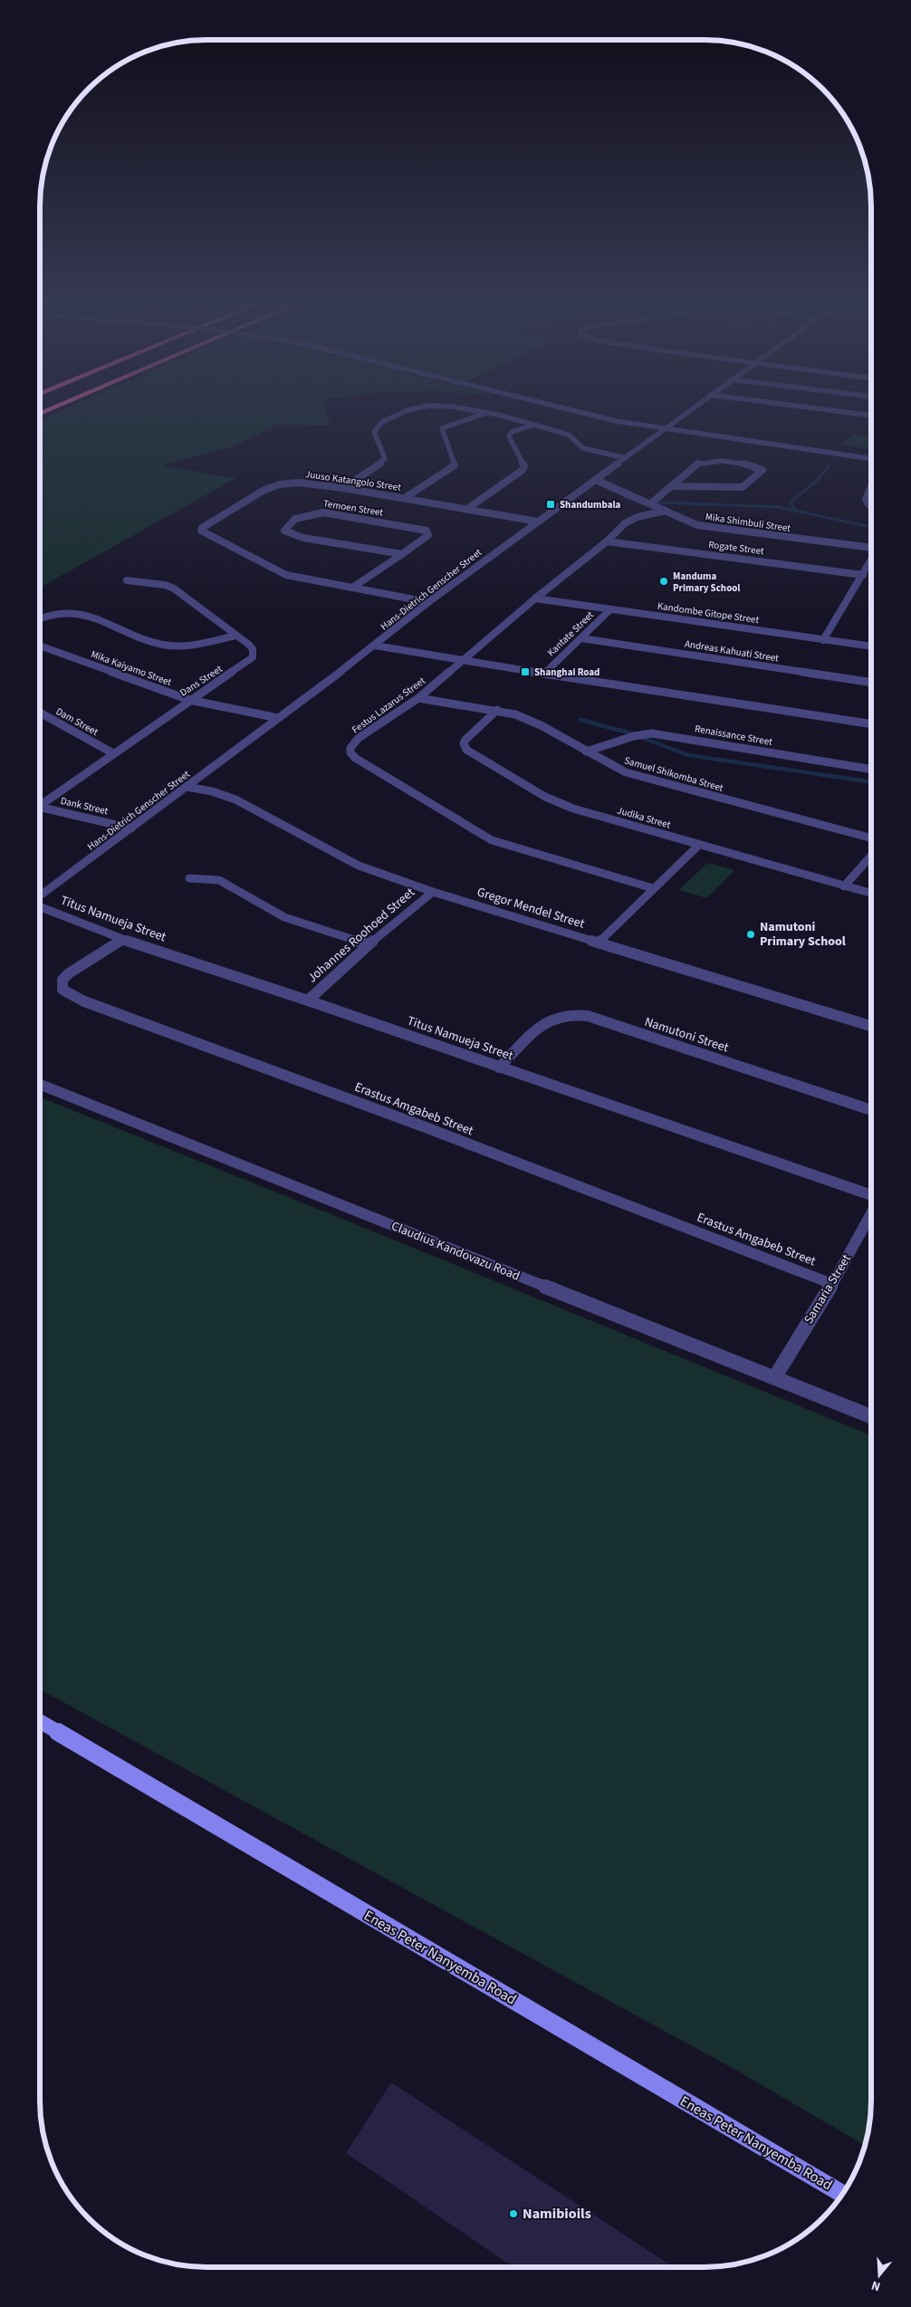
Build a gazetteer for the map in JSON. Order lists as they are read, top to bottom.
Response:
{
  "streets": {
    "main road": ["Eneas Peter Nanyemba Road"],
    "street": [
      "Juuso Katangolo Street",
      "Temoen Street",
      "Mika Shimbuli Street",
      "Rogate Street",
      "Hans-Dietrich Genscher Street",
      "Kandombe Gitope Street",
      "Kantate Street",
      "Andreas Kahuati Street",
      "Mika Kaiyamo Street",
      "Dans Street",
      "Festus Lazarus Street",
      "Dam Street",
      "Renaissance Street",
      "Samuel Shikomba Street",
      "Dank Street",
      "Judika Street",
      "Gregor Mendel Street",
      "Titus Namueja Street",
      "Johannes Roohoed Street",
      "Namutoni Street",
      "Erastus Amgabeb Street",
      "Claudius Kandovazu Road",
      "Samaria Street"
    ]
  },
  "crossings": [
    ["Juuso Katangolo Street", "Temoen Street"],
    ["Juuso Katangolo Street", "Hans-Dietrich Genscher Street"],
    ["Mika Shimbuli Street", "Hans-Dietrich Genscher Street"],
    ["Mika Shimbuli Street", "Festus Lazarus Street"],
    ["Rogate Street", "Festus Lazarus Street"],
    ["Hans-Dietrich Genscher Street", "Mika Kaiyamo Street"],
    ["Hans-Dietrich Genscher Street", "Dank Street"],
    ["Hans-Dietrich Genscher Street", "Gregor Mendel Street"],
    ["Kandombe Gitope Street", "Kantate Street"],
    ["Kandombe Gitope Street", "Festus Lazarus Street"],
    ["Kantate Street", "Andreas Kahuati Street"],
    ["Mika Kaiyamo Street", "Dans Street"],
    ["Dans Street", "Dam Street"],
    ["Festus Lazarus Street", "Samuel Shikomba Street"],
    ["Renaissance Street", "Samuel Shikomba Street"],
    ["Samuel Shikomba Street", "Judika Street"],
    ["Gregor Mendel Street", "Johannes Roohoed Street"],
    ["Titus Namueja Street", "Johannes Roohoed Street"],
    ["Titus Namueja Street", "Namutoni Street"],
    ["Titus Namueja Street", "Erastus Amgabeb Street"],
    ["Erastus Amgabeb Street", "Samaria Street"],
    ["Claudius Kandovazu Road", "Samaria Street"]
  ],
  "places": {
    "transit": ["Shandumbala", "Shanghai Road"],
    "other": ["Manduma Primary School", "Namutoni Primary School", "Namibioils"]
  },
  "north": "bottom"
}
